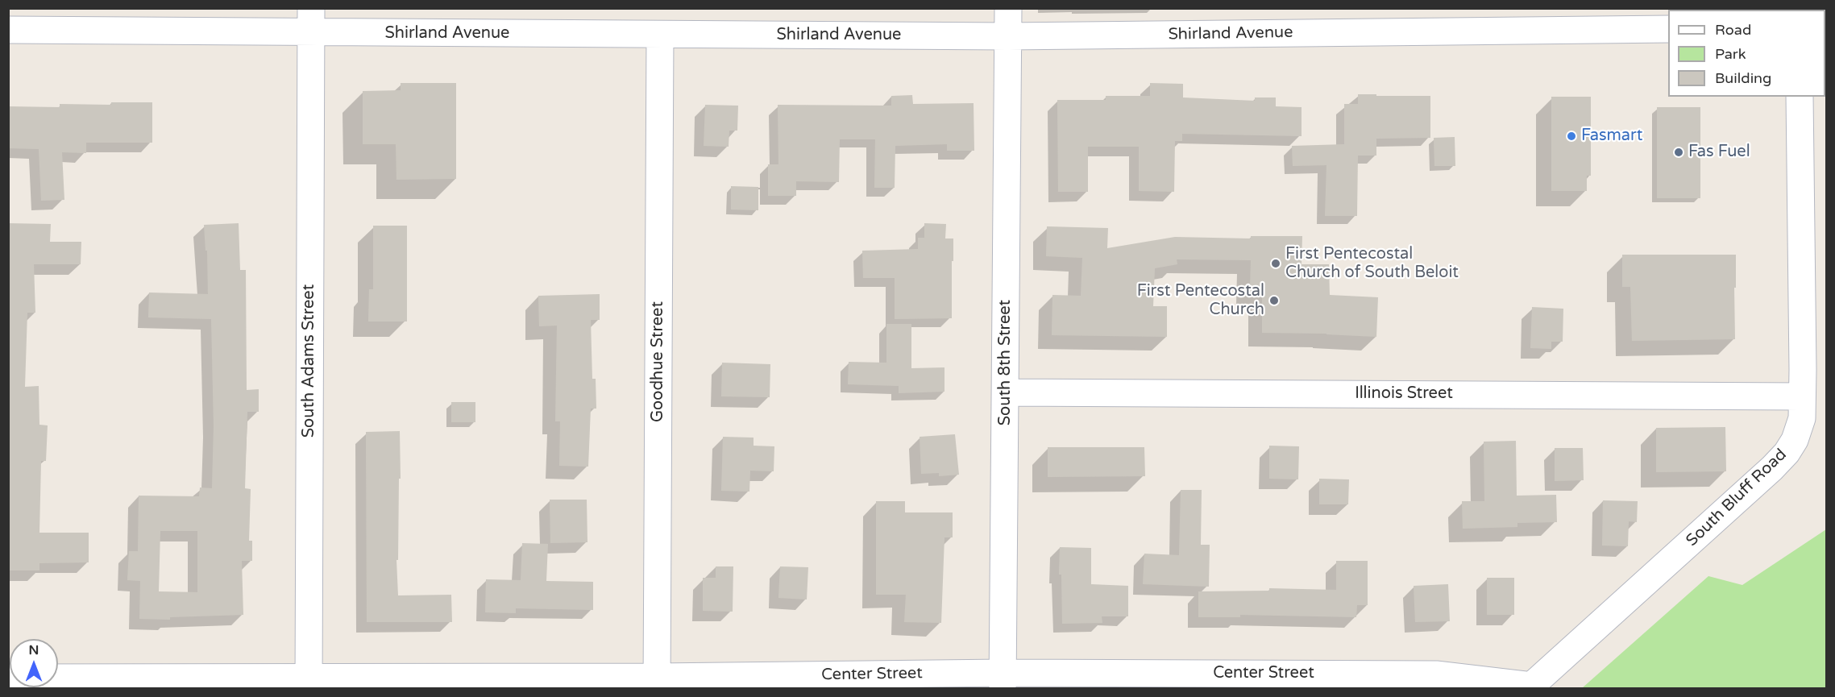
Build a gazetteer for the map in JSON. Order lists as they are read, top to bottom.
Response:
{
  "streets": {
    "street": [
      "Shirland Avenue",
      "South Adams Street",
      "Goodhue Street",
      "South 8th Street",
      "Illinois Street",
      "South Bluff Road",
      "Center Street"
    ]
  },
  "crossings": [
    ["Shirland Avenue", "South Adams Street"],
    ["Shirland Avenue", "Goodhue Street"],
    ["Shirland Avenue", "South 8th Street"],
    ["South Adams Street", "Center Street"],
    ["Goodhue Street", "Center Street"],
    ["South 8th Street", "Illinois Street"],
    ["South 8th Street", "Center Street"],
    ["Illinois Street", "South Bluff Road"],
    ["South Bluff Road", "Center Street"]
  ],
  "places": [
    "Fasmart",
    "Fas Fuel",
    "First Pentecostal Church of South Beloit",
    "First Pentecostal Church"
  ],
  "legend": ["Road", "Park", "Building"],
  "north": "top"
}
